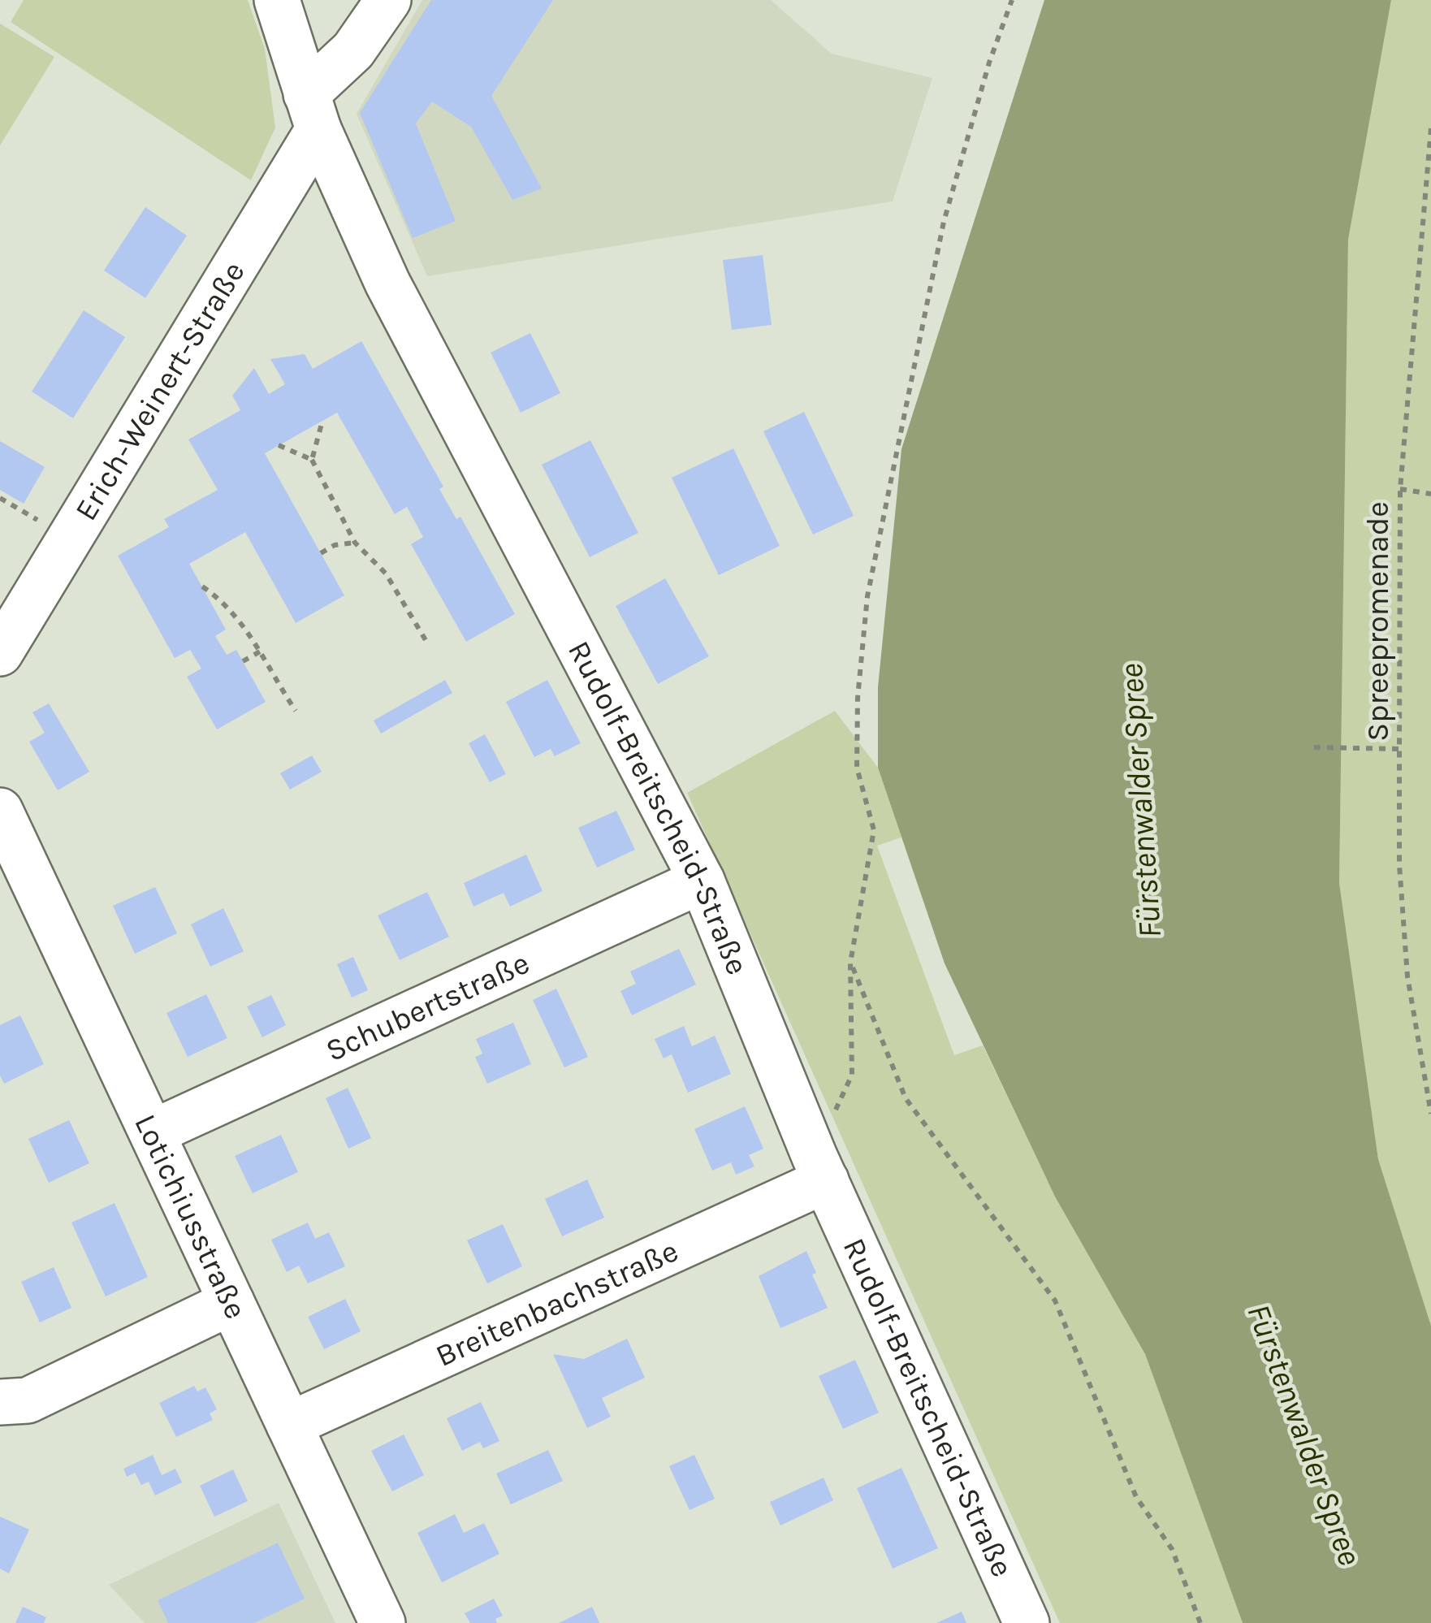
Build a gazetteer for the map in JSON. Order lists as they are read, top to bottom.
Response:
{
  "streets": {
    "street": [
      "Erich-Weinert-Straße",
      "Rudolf-Breitscheid-Straße",
      "Schubertstraße",
      "Lotichiusstraße",
      "Breitenbachstraße"
    ],
    "path": ["Spreepromenade"]
  },
  "crossings": [
    ["Erich-Weinert-Straße", "Rudolf-Breitscheid-Straße"],
    ["Rudolf-Breitscheid-Straße", "Schubertstraße"],
    ["Rudolf-Breitscheid-Straße", "Breitenbachstraße"],
    ["Schubertstraße", "Lotichiusstraße"],
    ["Lotichiusstraße", "Breitenbachstraße"]
  ],
  "water": ["Fürstenwalder Spree"]
}
